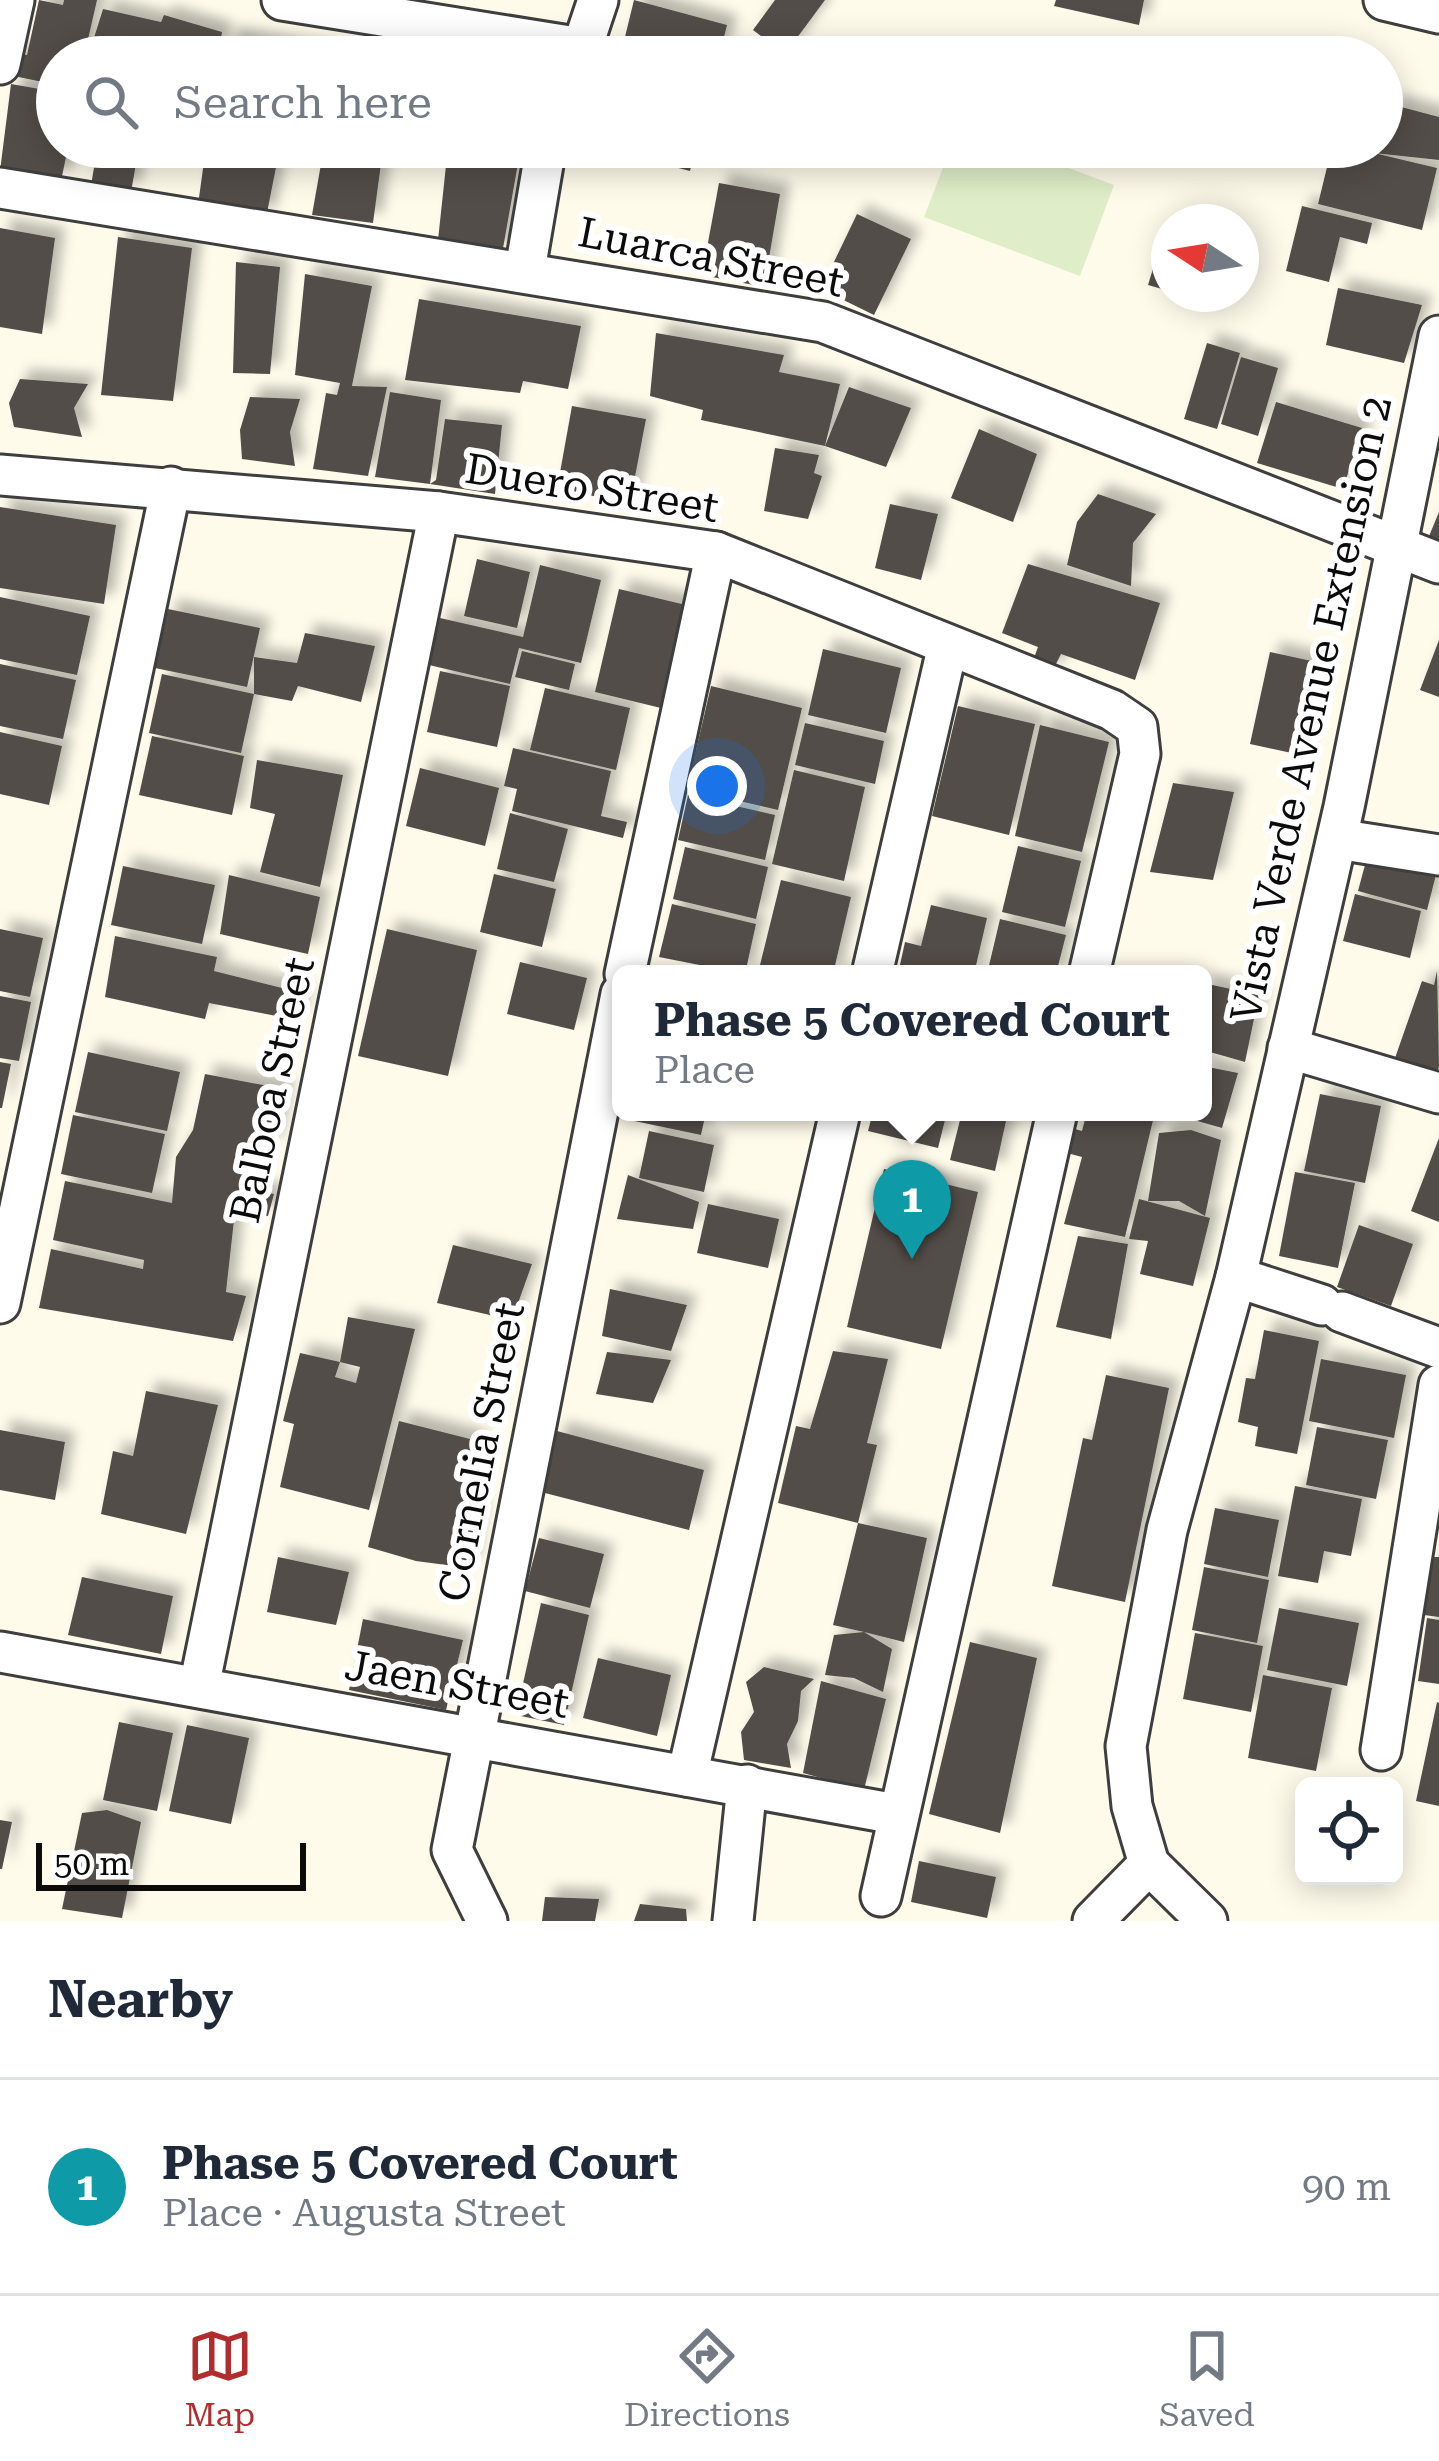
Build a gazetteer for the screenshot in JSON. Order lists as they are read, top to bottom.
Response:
{
  "streets": {
    "street": [
      "Luarca Street",
      "Duero Street",
      "Vista Verde Avenue Extension 2",
      "Balboa Street",
      "Cornelia Street",
      "Jaen Street"
    ]
  },
  "crossings": [
    ["Luarca Street", "Vista Verde Avenue Extension 2"],
    ["Duero Street", "Balboa Street"],
    ["Balboa Street", "Jaen Street"],
    ["Cornelia Street", "Jaen Street"]
  ],
  "scale_bar": "50 m",
  "north": "left",
  "page": {
    "search": "Search here",
    "popup": ["Phase 5 Covered Court", "Place"],
    "pins": "1",
    "scale": "50 m",
    "heading": "Nearby",
    "list": [
      {
        "mark": "1",
        "name": "Phase 5 Covered Court",
        "note": "Place · Augusta Street",
        "value": "90 m"
      }
    ],
    "nav": ["Map", "Directions", "Saved"]
  }
}
